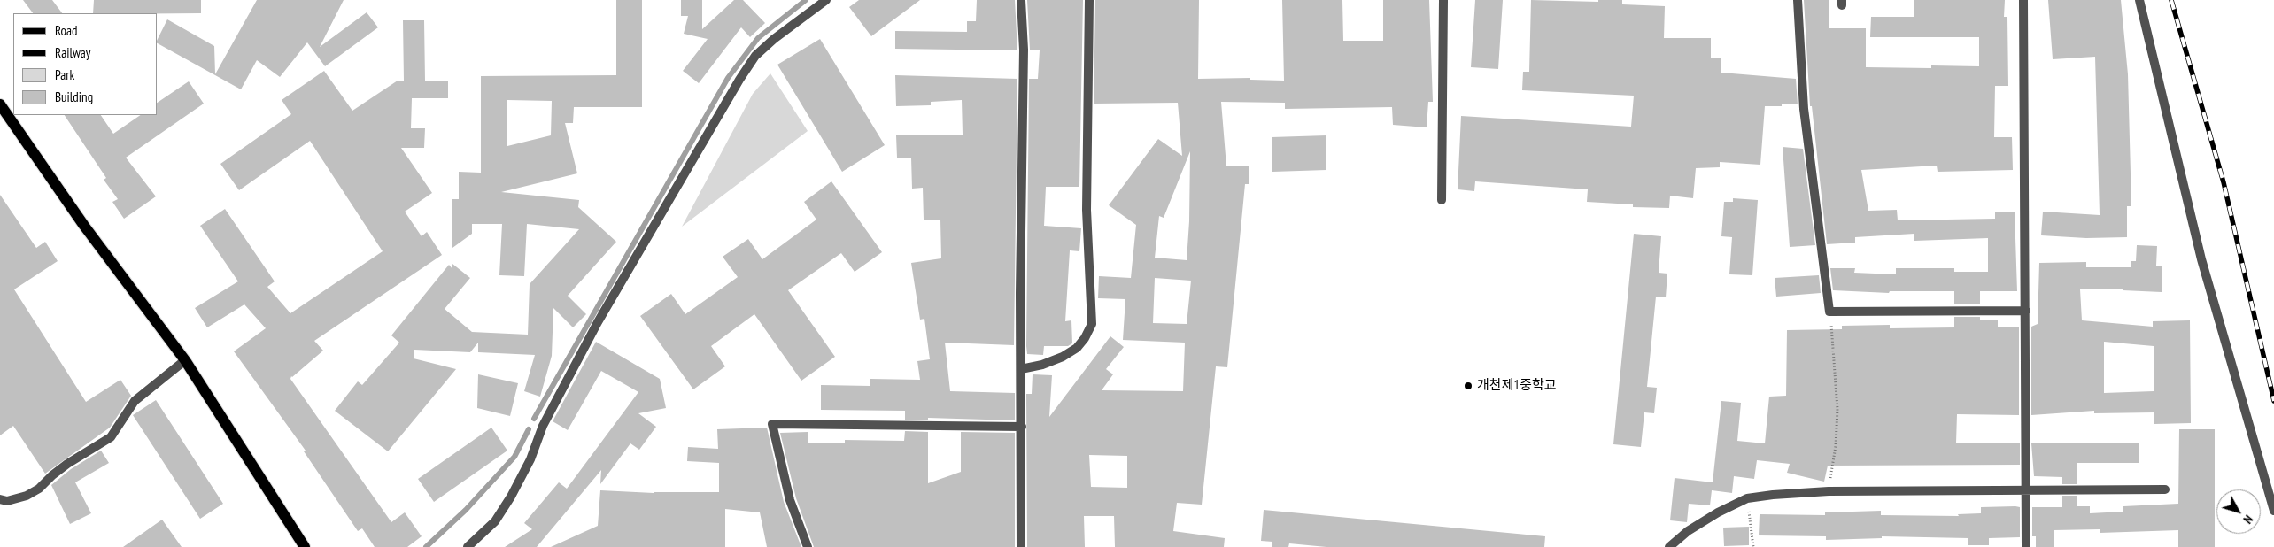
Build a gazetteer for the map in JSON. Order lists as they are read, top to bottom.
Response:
{
  "places": ["개천제1중학교"],
  "legend": [
    "Road",
    "Railway",
    "Park",
    "Building"
  ],
  "north": "bottom right"
}
